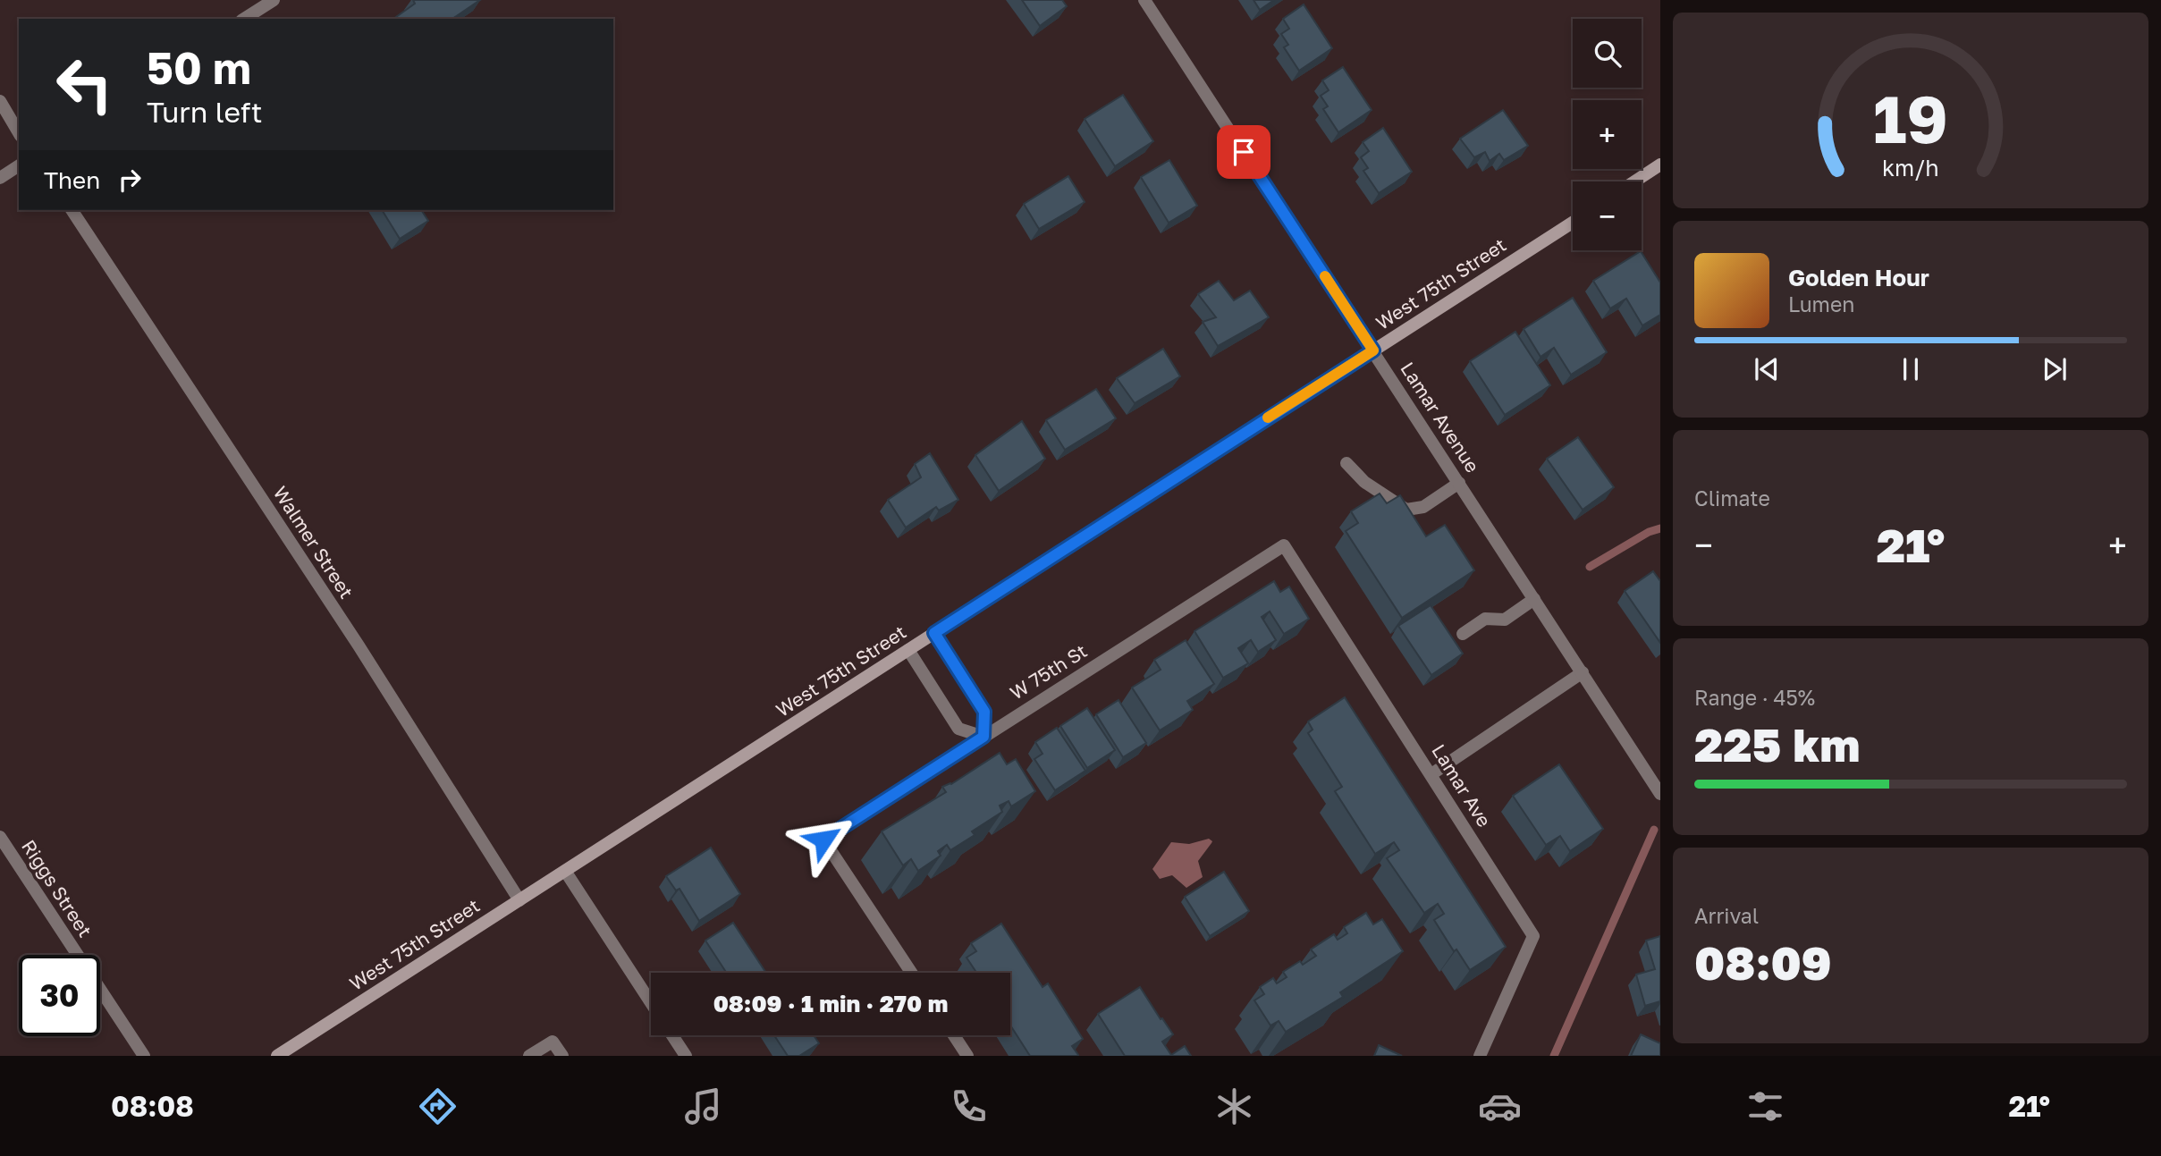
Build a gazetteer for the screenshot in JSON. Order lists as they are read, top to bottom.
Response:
{
  "streets": {
    "main road": ["West 75th Street"],
    "street": [
      "Lamar Avenue",
      "Walmer Street",
      "W 75th St",
      "Lamar Ave",
      "Riggs Street"
    ]
  },
  "crossings": [
    ["West 75th Street", "Lamar Avenue"],
    ["West 75th Street", "Walmer Street"],
    ["W 75th St", "Lamar Ave"]
  ],
  "page": {
    "map_buttons": ["+", "−"],
    "turn": ["50 m", "Turn left"],
    "then": "Then",
    "song": ["Golden Hour", "Lumen"],
    "tile": [
      "Climate",
      ["Range · 45%", "225 km"],
      ["Arrival", "08:09"]
    ],
    "heat": ["−", "21°", "+"],
    "limit": "30",
    "trip": "08:09 · 1 min · 270 m",
    "tabs": ["08:08", "21°"],
    "gauge": ["19", "km/h"]
  }
}
